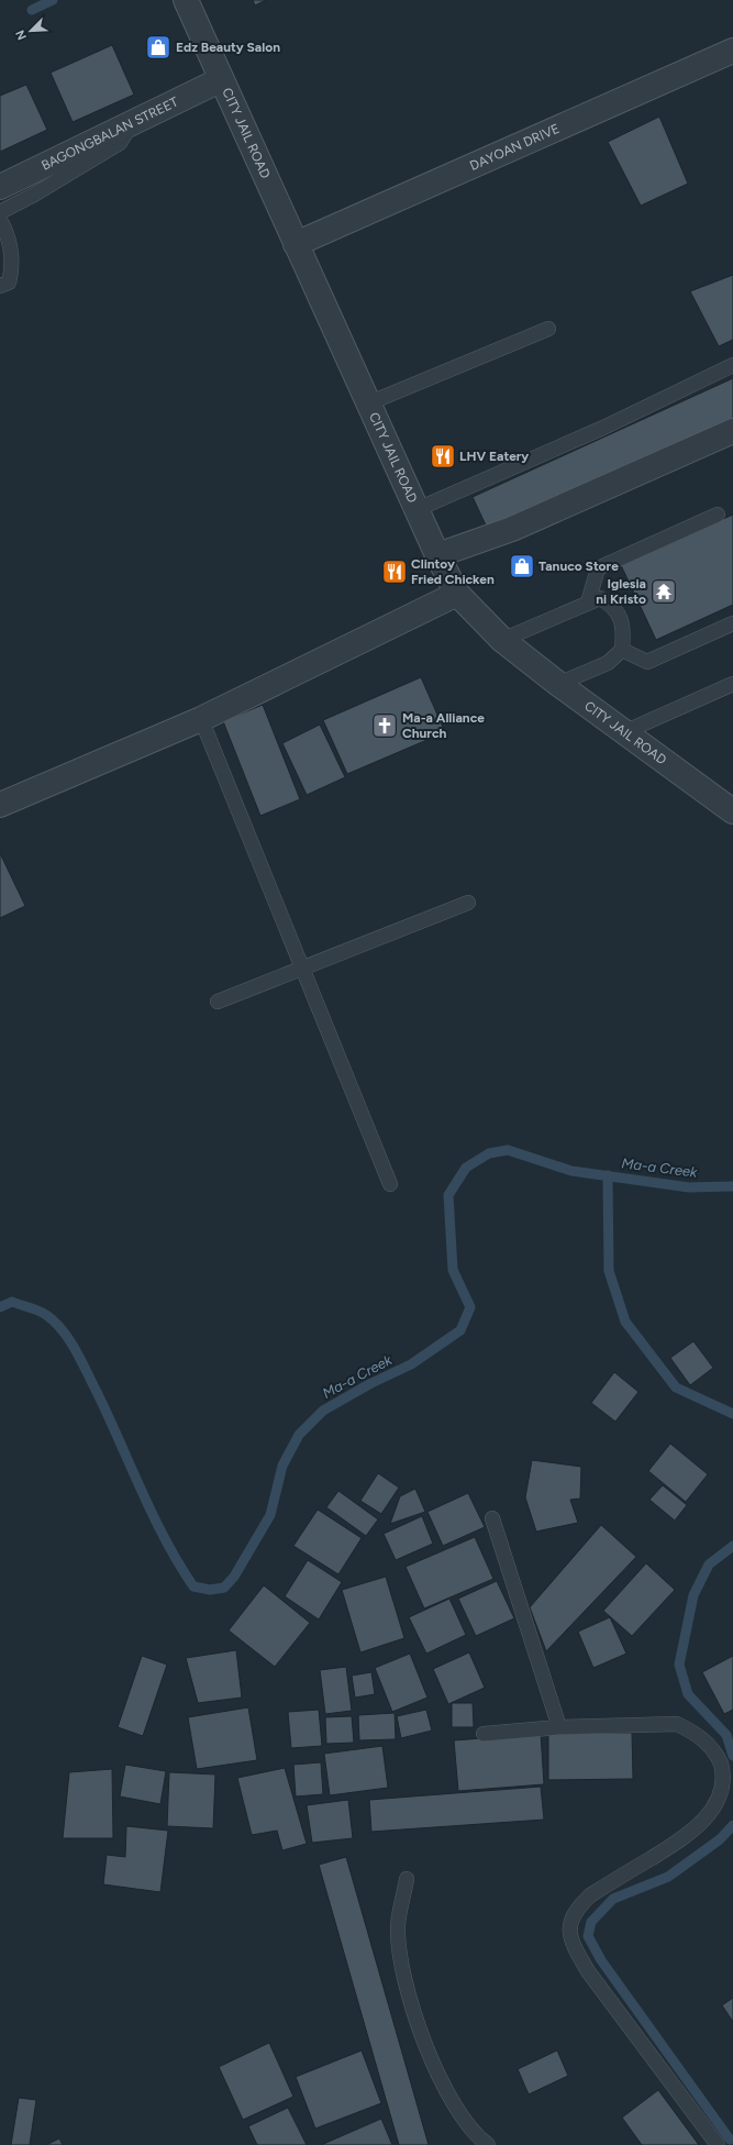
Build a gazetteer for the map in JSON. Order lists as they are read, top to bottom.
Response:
{
  "streets": {
    "street": ["BAGONGBALAN STREET", "CITY JAIL ROAD", "DAYOAN DRIVE"]
  },
  "crossings": [
    ["BAGONGBALAN STREET", "CITY JAIL ROAD"],
    ["CITY JAIL ROAD", "DAYOAN DRIVE"]
  ],
  "water": ["Ma-a Creek"],
  "places": {
    "shop": ["Edz Beauty Salon", "Tanuco Store"],
    "restaurant": ["LHV Eatery", "Clintoy Fried Chicken"],
    "temple": ["Iglesia ni Kristo"],
    "church": ["Ma-a Alliance Church"]
  },
  "north": "bottom left"
}
